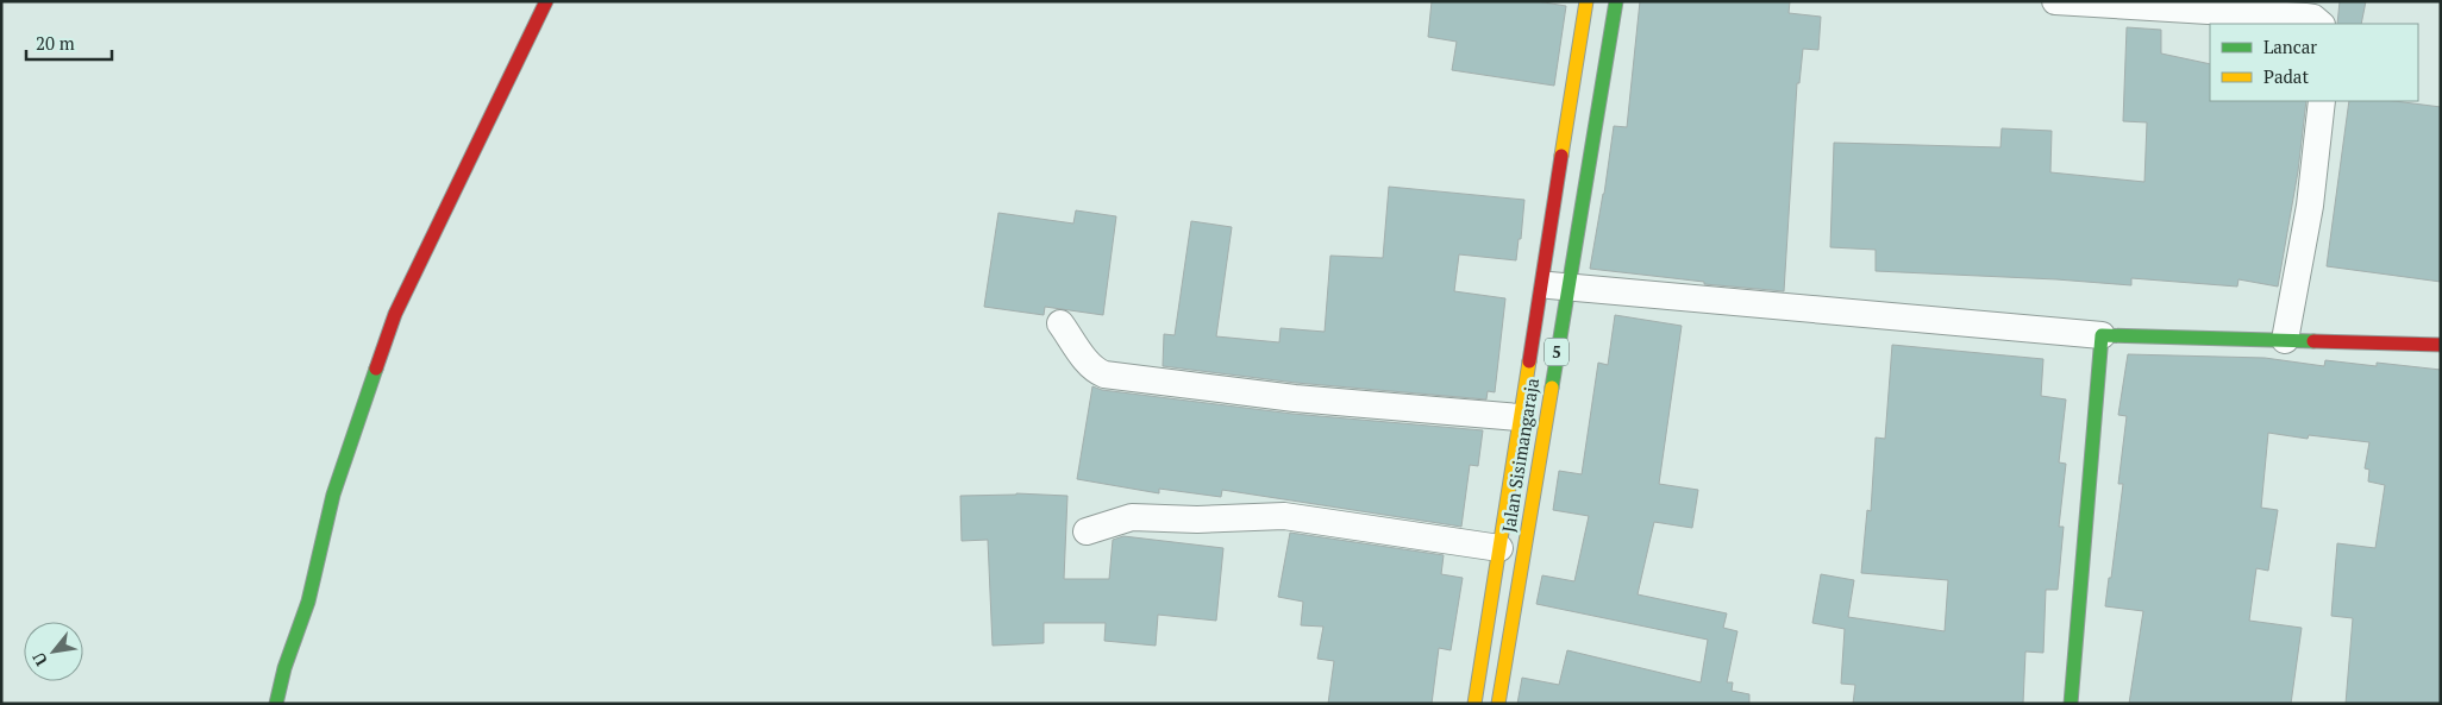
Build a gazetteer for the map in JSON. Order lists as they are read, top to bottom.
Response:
{
  "streets": {
    "main road": ["5", "Jalan Sisimangaraja"]
  },
  "legend": ["Lancar", "Padat"],
  "scale_bar": "20 m",
  "north": "bottom left"
}
